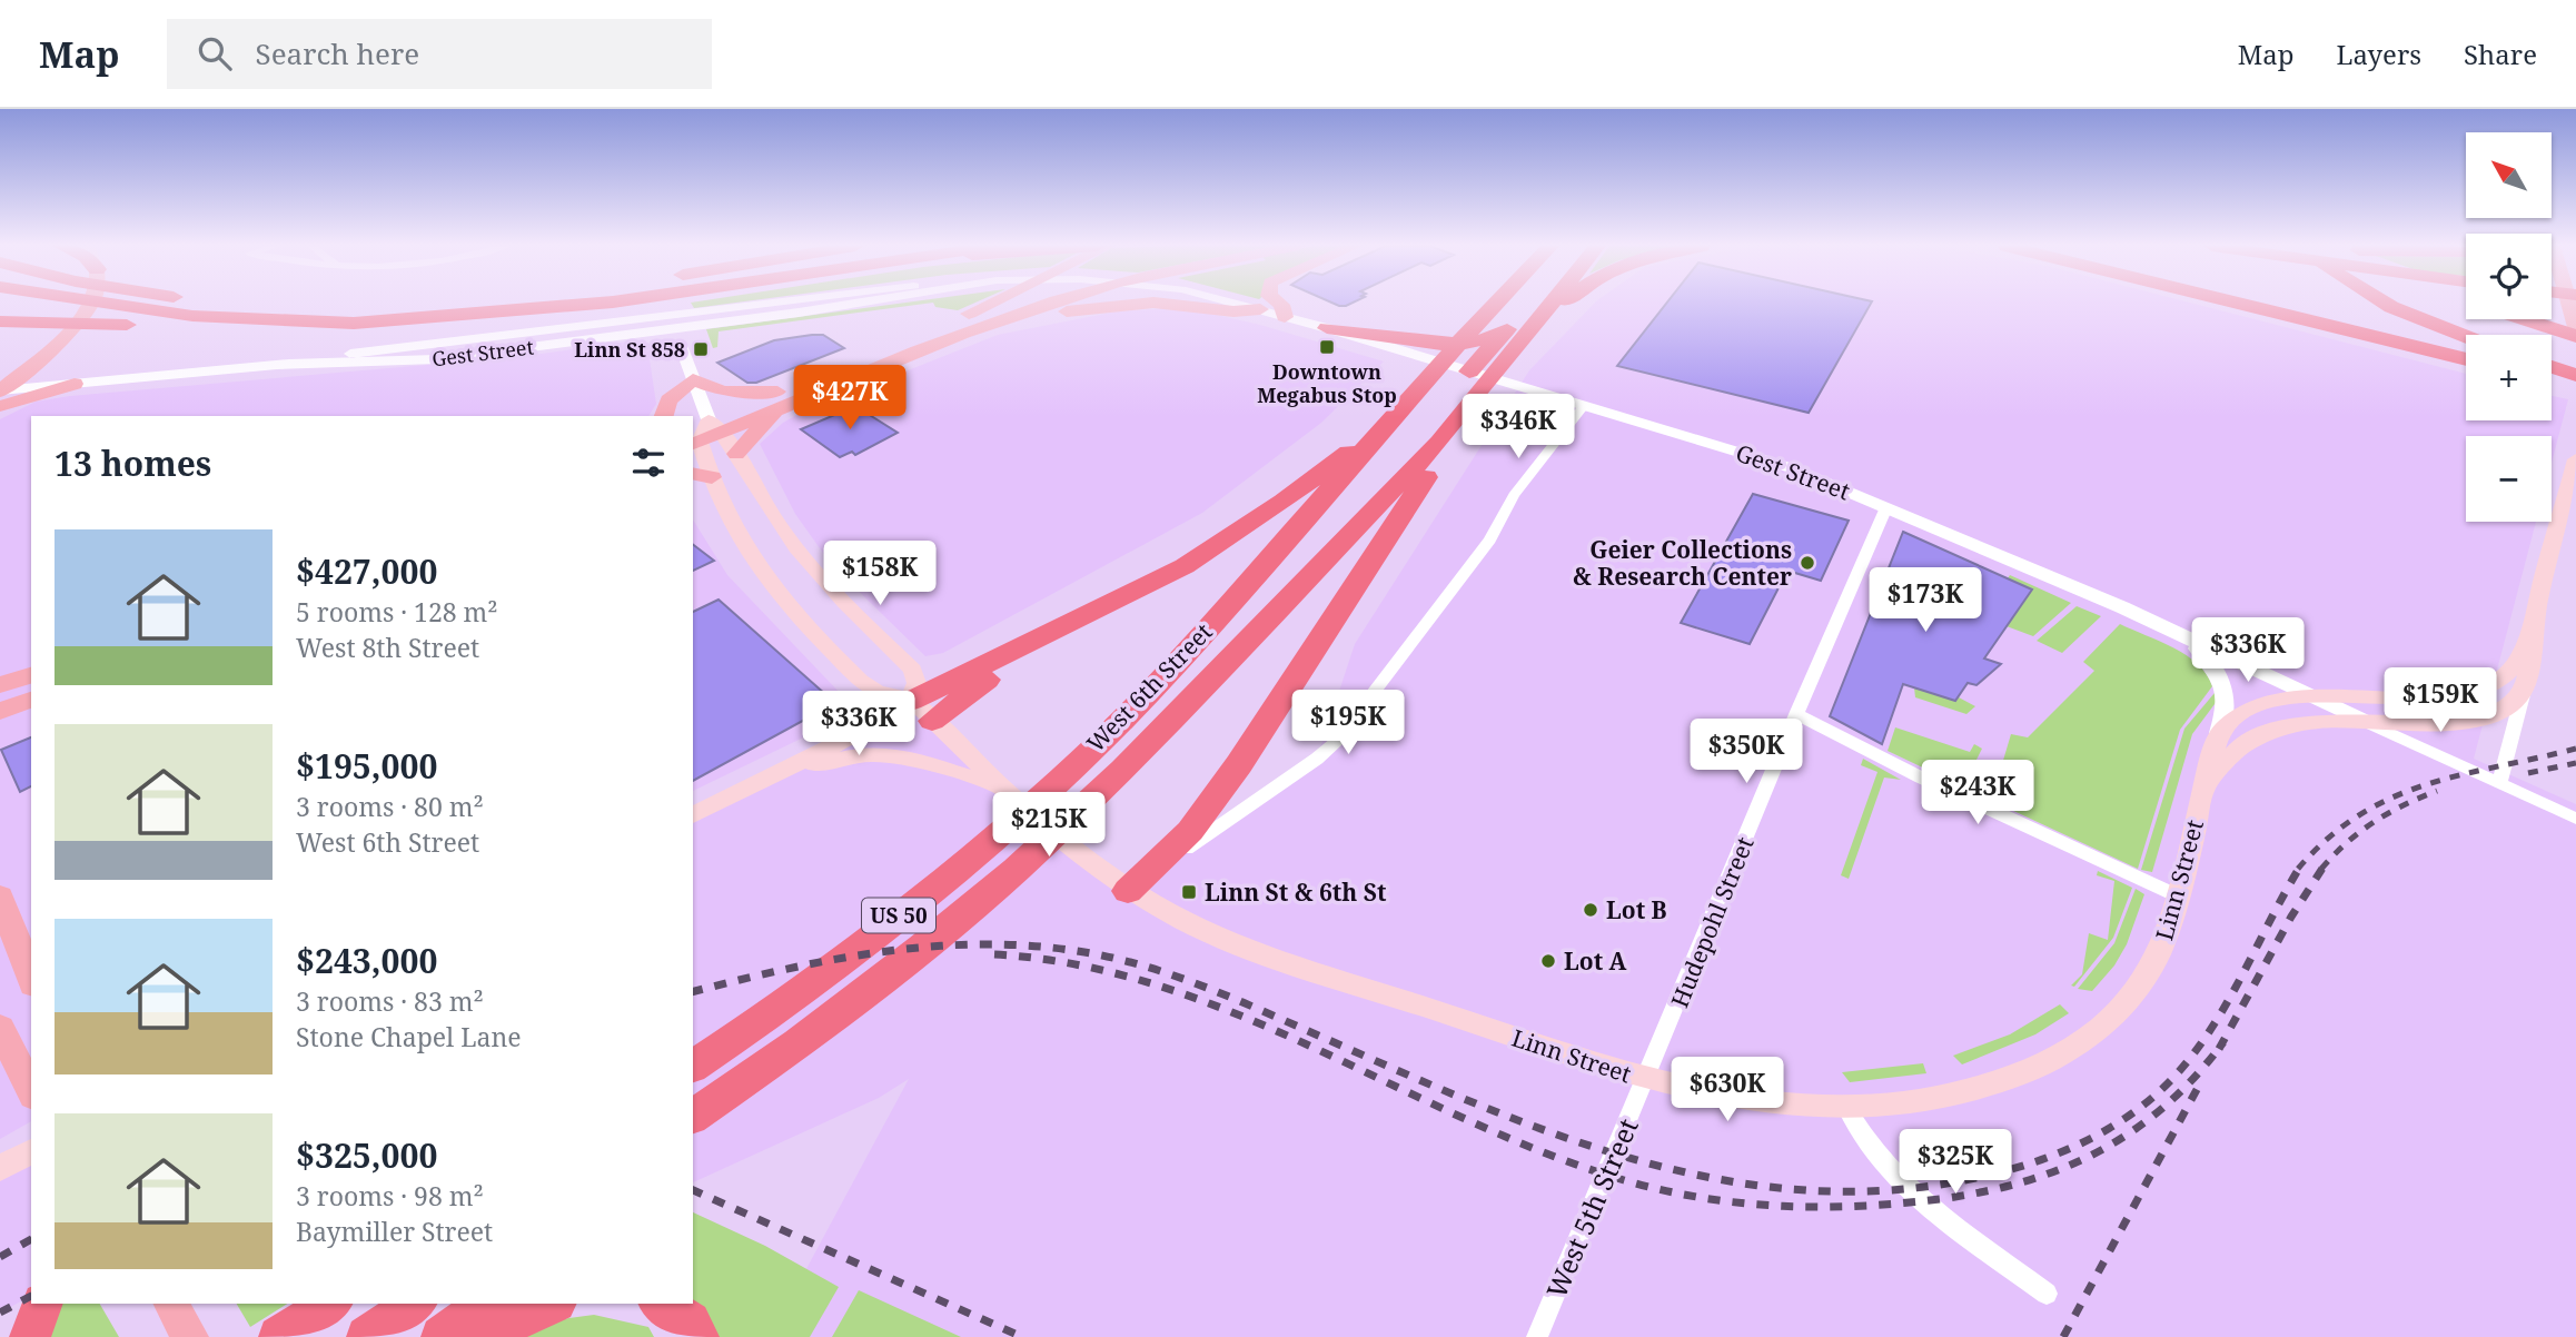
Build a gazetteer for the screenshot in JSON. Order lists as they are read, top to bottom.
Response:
{
  "streets": {
    "highway": ["West 6th Street", "US 50"],
    "main road": ["Linn Street"],
    "street": ["Gest Street", "Hudepohl Street", "West 5th Street"]
  },
  "crossings": [
    ["Gest Street", "Linn Street"],
    ["Gest Street", "Hudepohl Street"],
    ["West 6th Street", "US 50"],
    ["Linn Street", "Hudepohl Street"],
    ["Linn Street", "West 5th Street"],
    ["Hudepohl Street", "West 5th Street"]
  ],
  "places": {
    "transit": ["Downtown Megabus Stop", "Linn St 858", "Linn St & 6th St"],
    "other": ["Geier Collections & Research Center", "Lot B", "Lot A"]
  },
  "north": "top left",
  "page": {
    "header": "Map",
    "search": "Search here",
    "nav": ["Map", "Layers", "Share"],
    "map_buttons": ["+", "−"],
    "price": [
      "$427K",
      "$346K",
      "$158K",
      "$173K",
      "$336K",
      "$159K",
      "$195K",
      "$336K",
      "$350K",
      "$243K",
      "$215K",
      "$630K",
      "$325K"
    ],
    "heading": "13 homes",
    "list": [
      {
        "name": "$427,000",
        "note": "5 rooms · 128 m² · West 8th Street"
      },
      {
        "name": "$195,000",
        "note": "3 rooms · 80 m² · West 6th Street"
      },
      {
        "name": "$243,000",
        "note": "3 rooms · 83 m² · Stone Chapel Lane"
      },
      {
        "name": "$325,000",
        "note": "3 rooms · 98 m² · Baymiller Street"
      }
    ]
  }
}
